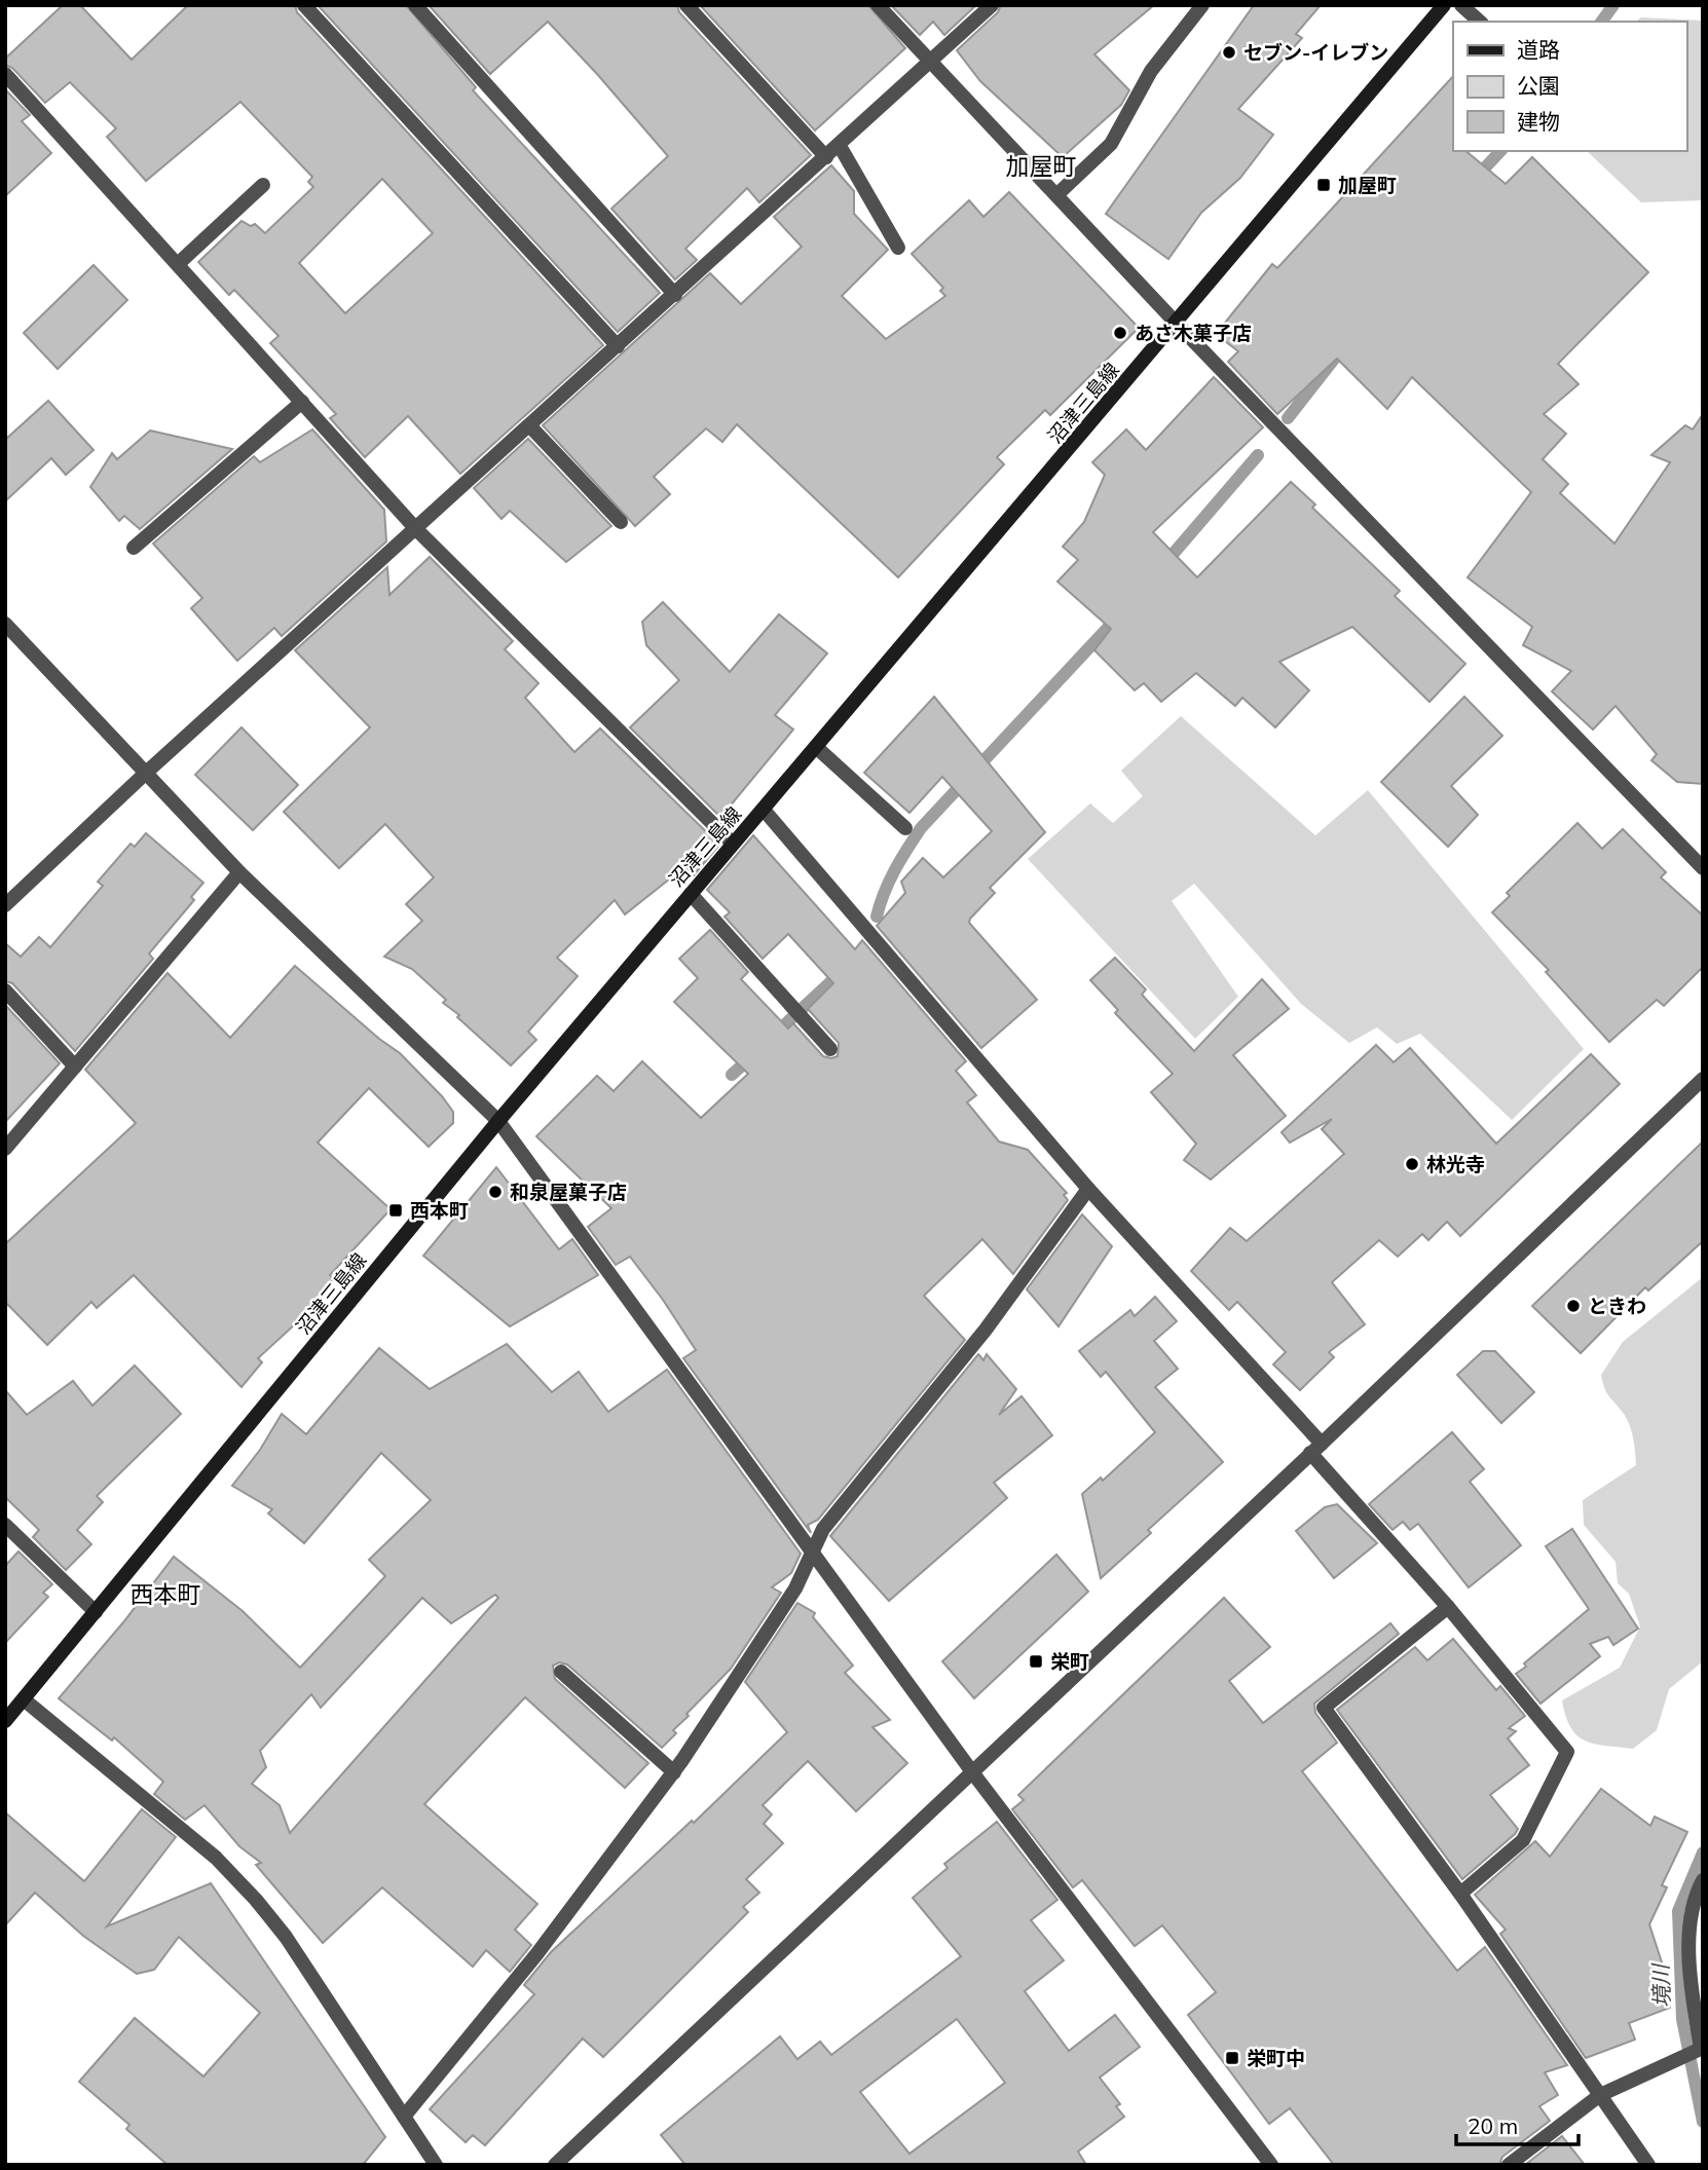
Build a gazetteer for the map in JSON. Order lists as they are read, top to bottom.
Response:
{
  "streets": {
    "main road": ["沼津三島線"]
  },
  "districts": ["加屋町", "西本町"],
  "water": ["境川"],
  "places": {
    "other": [
      "セブン-イレブン",
      "あさ木菓子店",
      "林光寺",
      "和泉屋菓子店",
      "ときわ"
    ],
    "transit": [
      "加屋町",
      "西本町",
      "栄町",
      "栄町中"
    ]
  },
  "legend": ["道路", "公園", "建物"],
  "scale_bar": "20 m"
}
